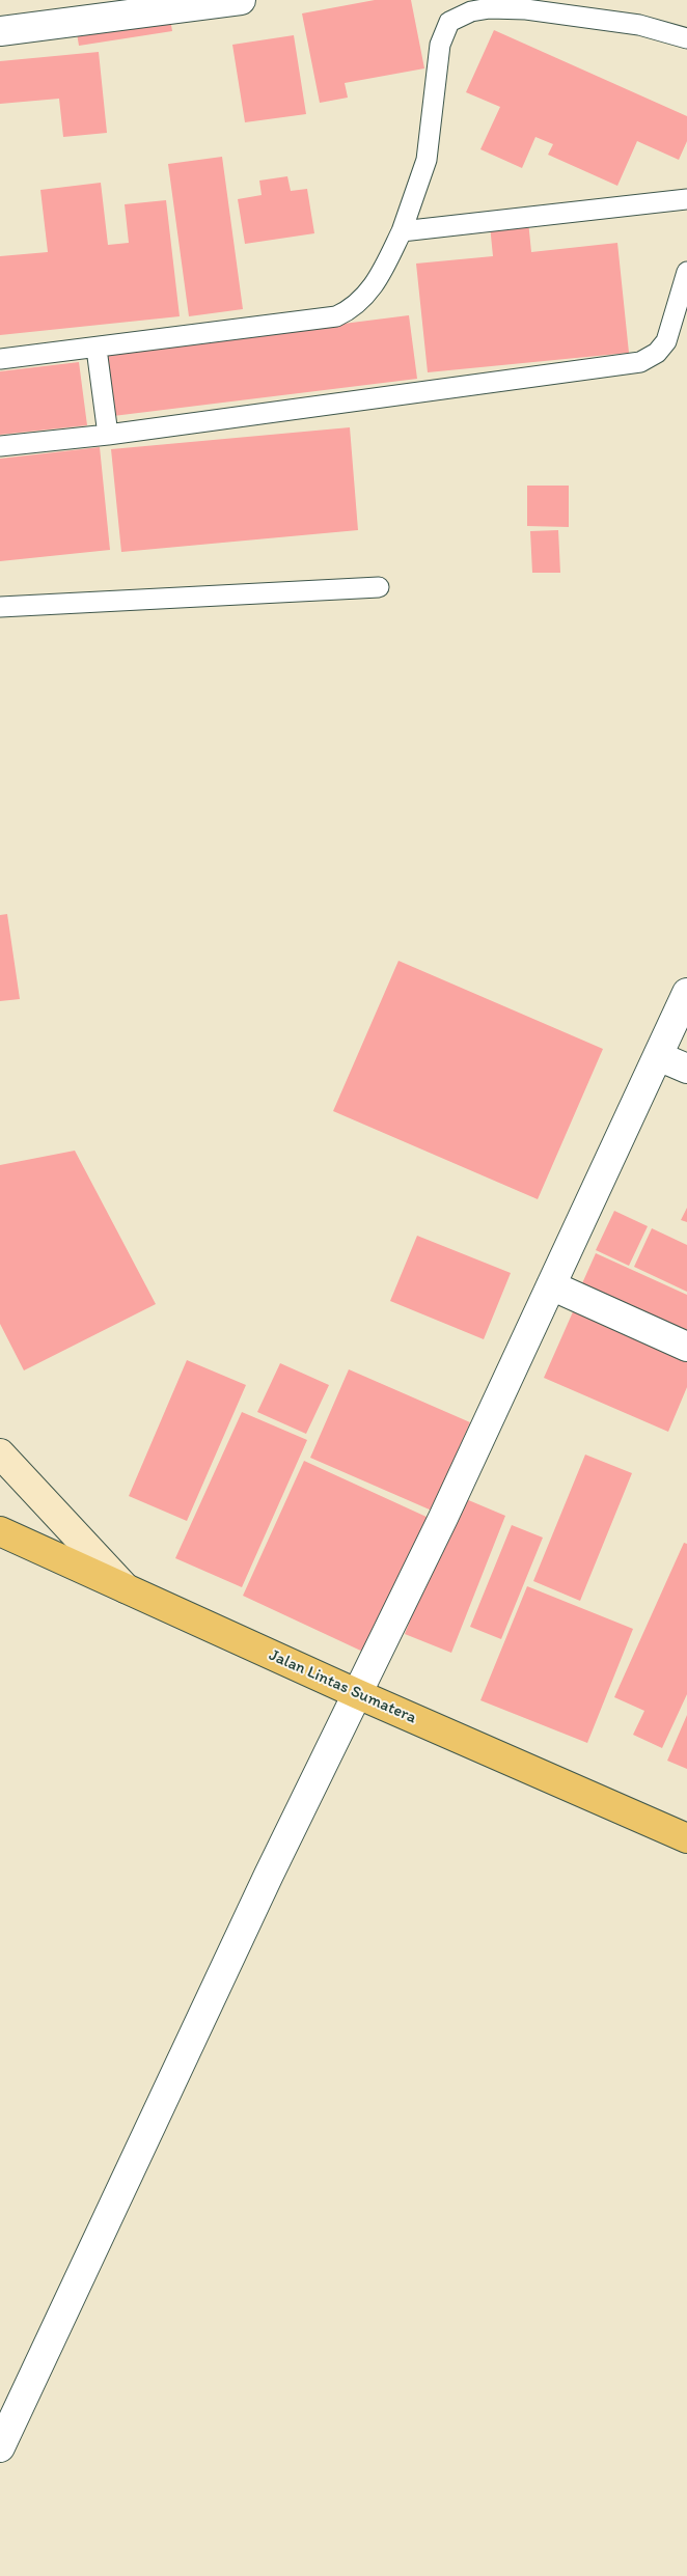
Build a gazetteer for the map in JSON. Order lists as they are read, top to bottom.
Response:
{
  "streets": {
    "highway": ["Jalan Lintas Sumatera"]
  }
}
